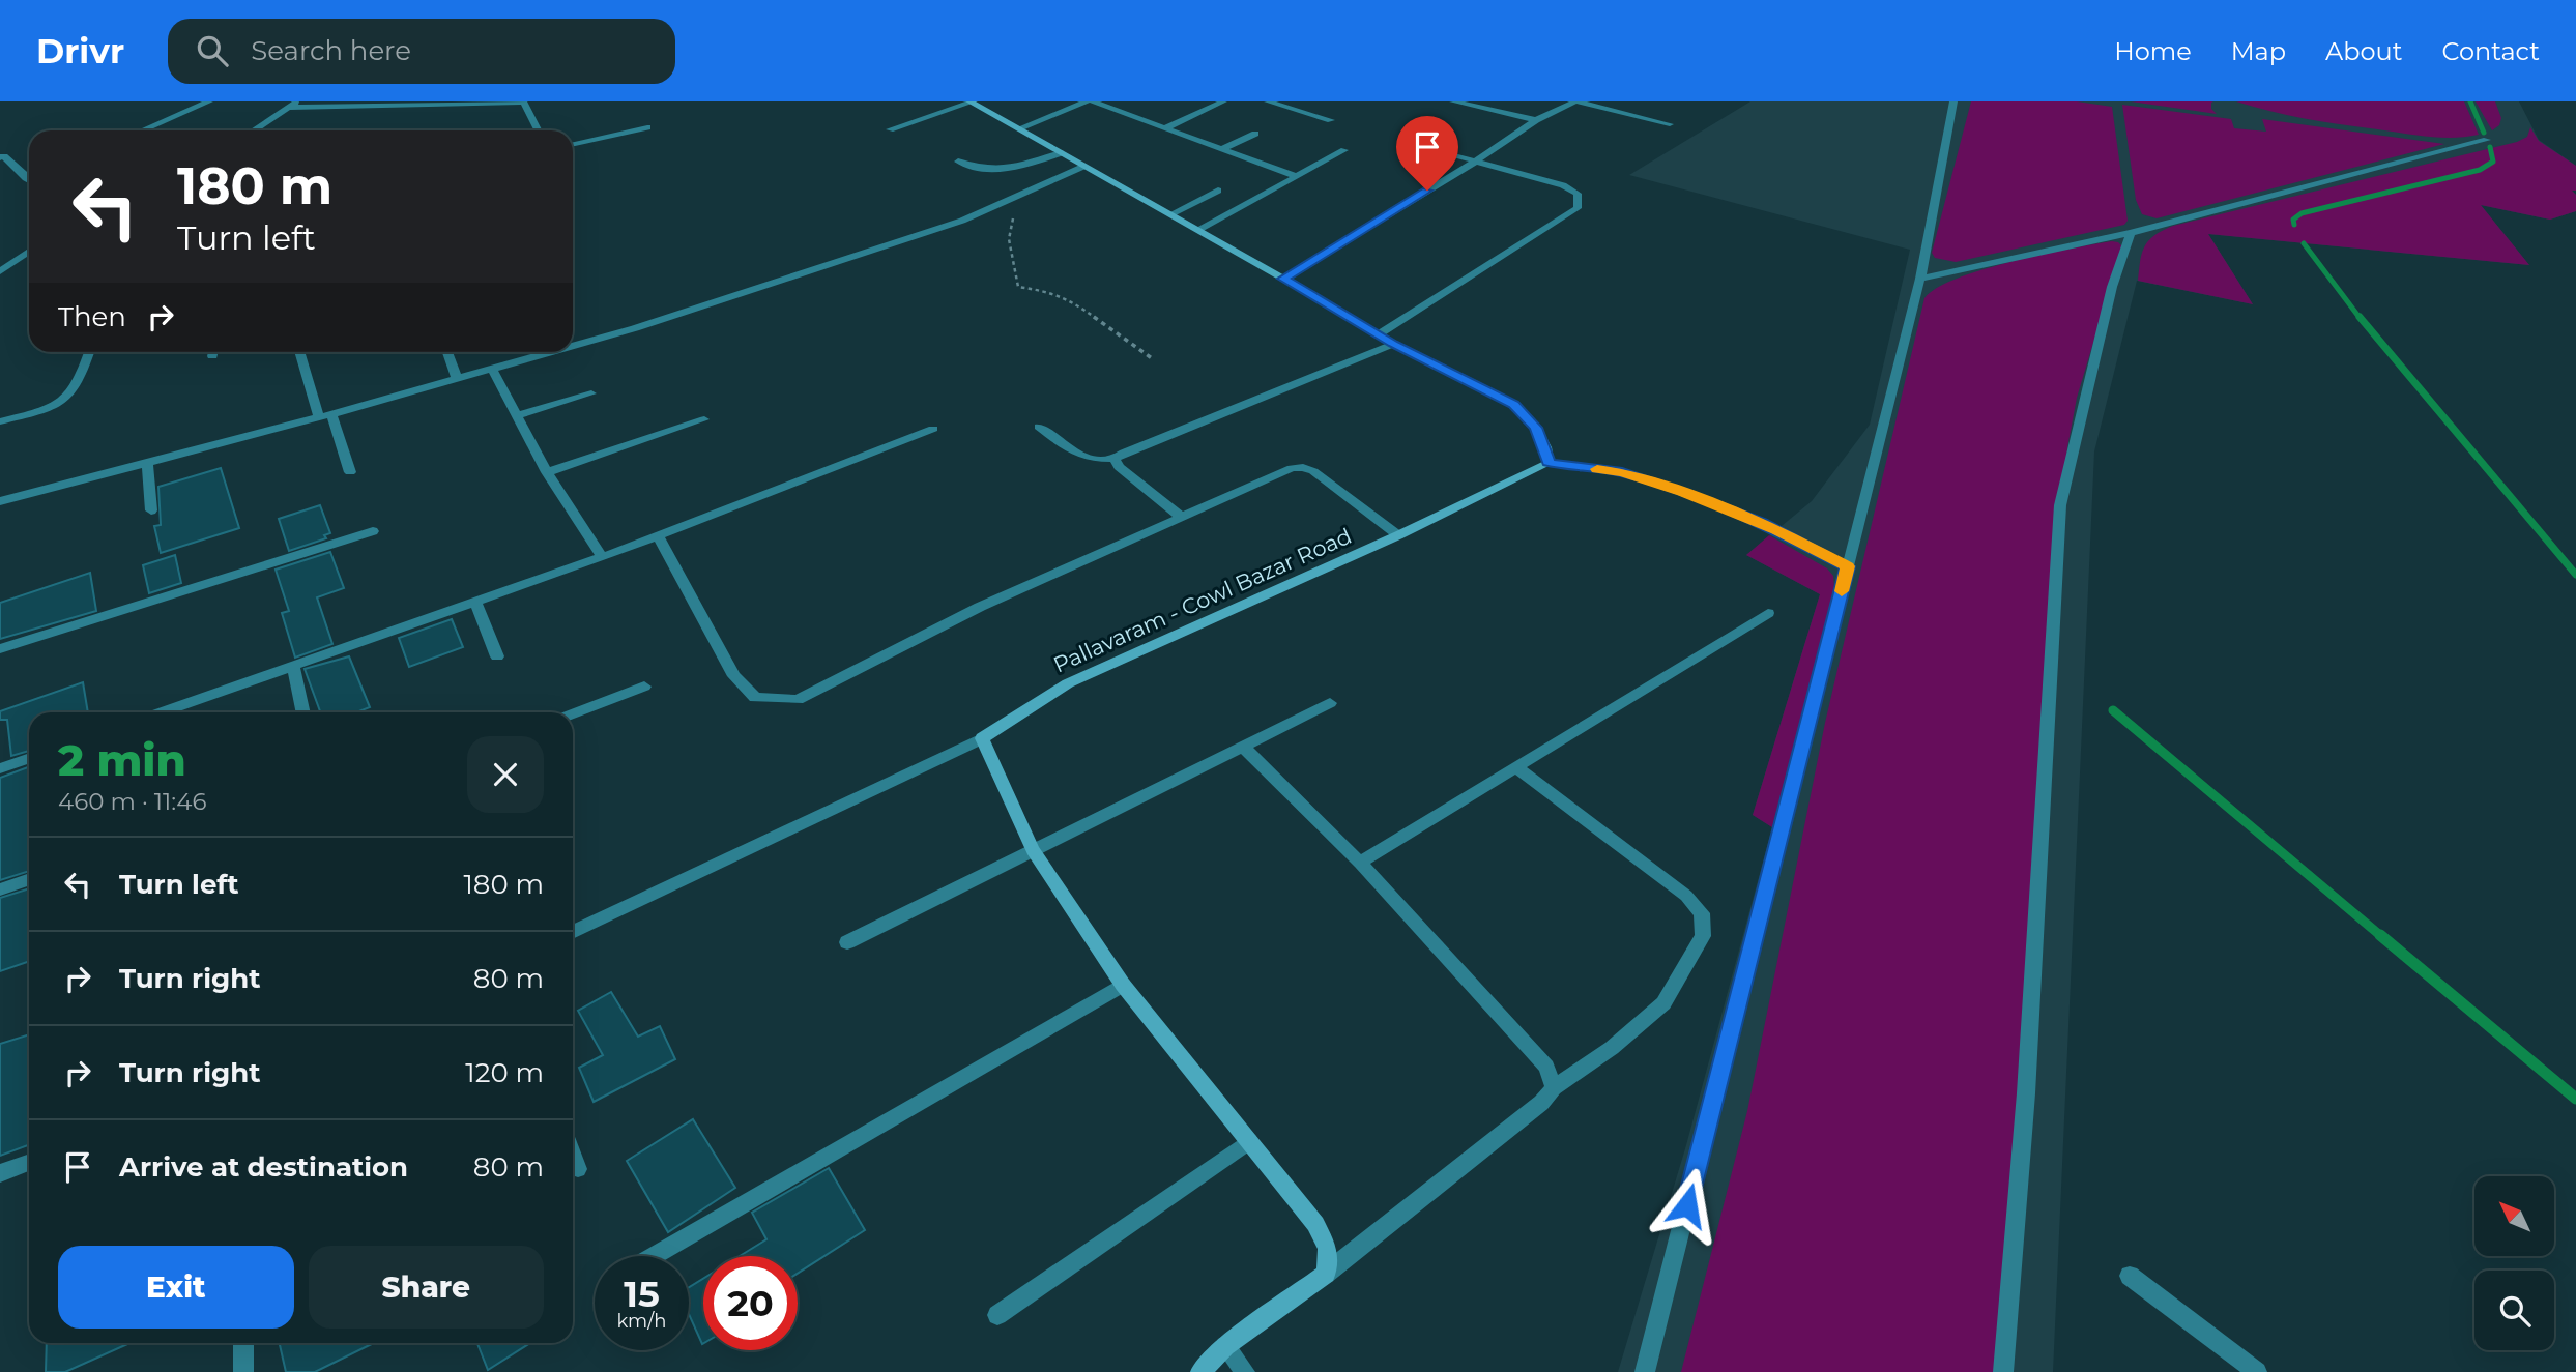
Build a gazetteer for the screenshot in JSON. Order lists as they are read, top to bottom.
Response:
{
  "streets": {
    "street": ["Pallavaram - Cowl Bazar Road"]
  },
  "north": "top left",
  "page": {
    "header": "Drivr",
    "search": "Search here",
    "nav": [
      "Home",
      "Map",
      "About",
      "Contact"
    ],
    "turn": ["180 m", "Turn left"],
    "then": "Then",
    "heading": ["2 min", "460 m · 11:46"],
    "list": [
      {
        "name": "Turn left",
        "value": "180 m"
      },
      {
        "name": "Turn right",
        "value": "80 m"
      },
      {
        "name": "Turn right",
        "value": "120 m"
      },
      {
        "name": "Arrive at destination",
        "value": "80 m"
      }
    ],
    "buttons": ["Exit", "Share"],
    "speed": "15 km/h",
    "limit": "20"
  }
}
